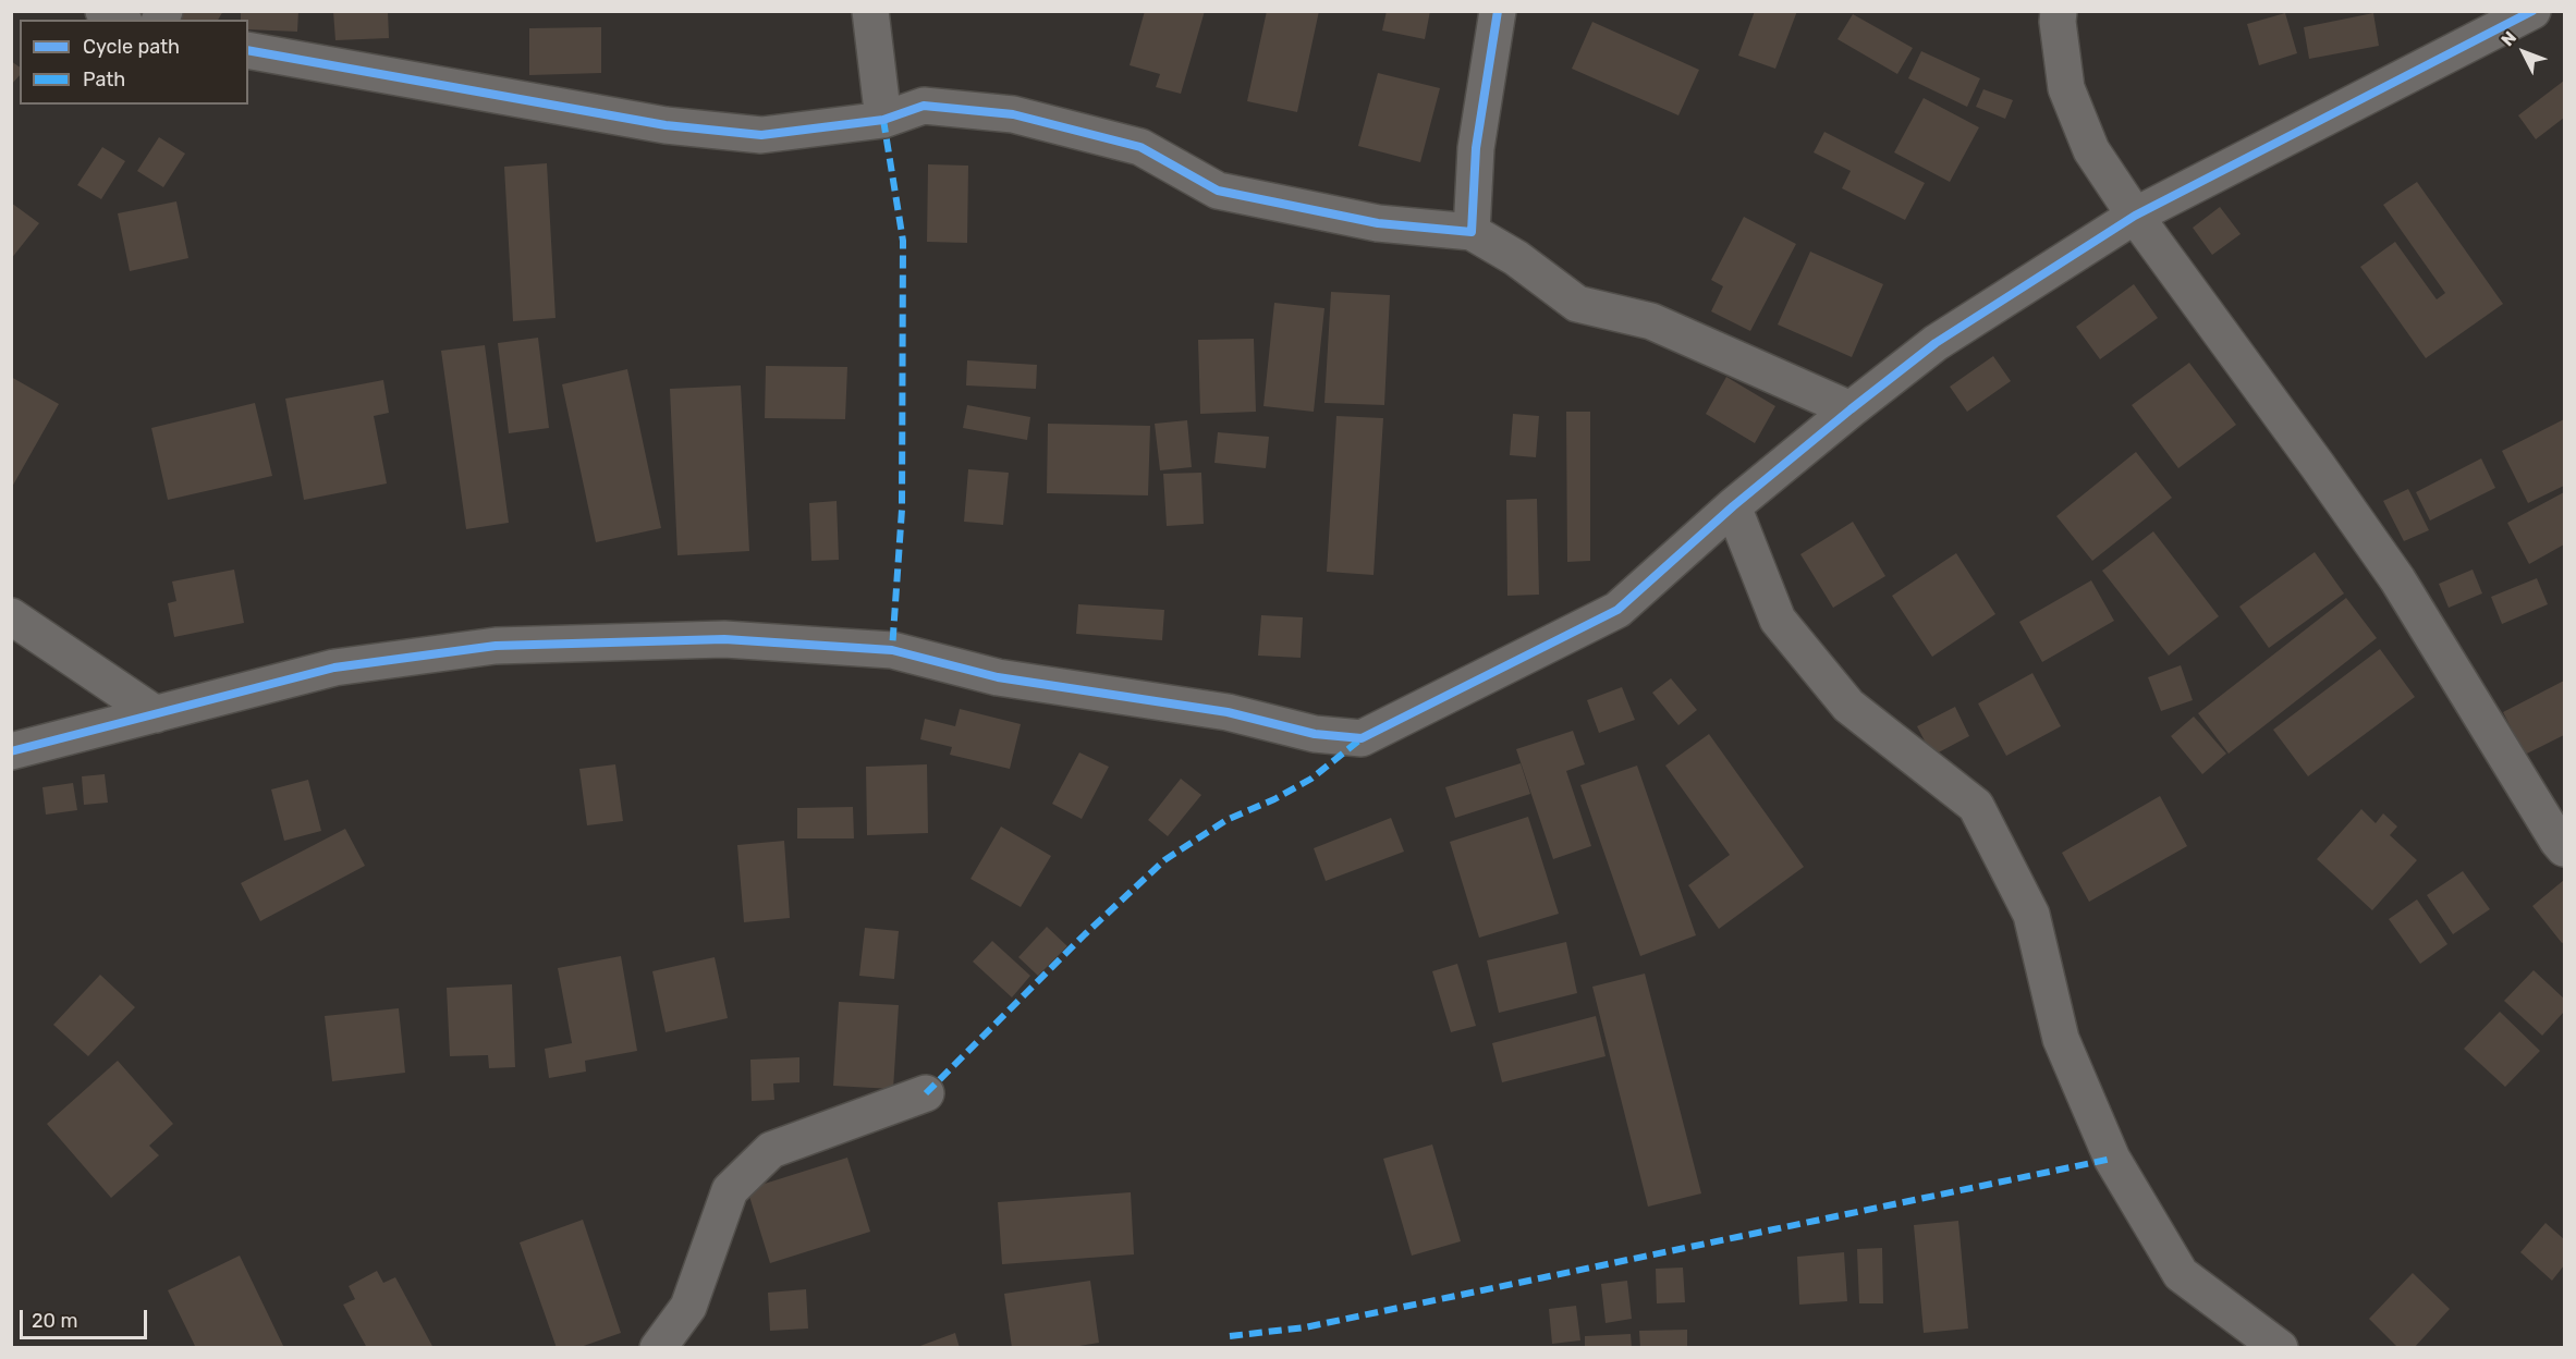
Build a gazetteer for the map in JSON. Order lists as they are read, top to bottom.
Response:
{
  "legend": ["Cycle path", "Path"],
  "scale_bar": "20 m",
  "north": "top left"
}
